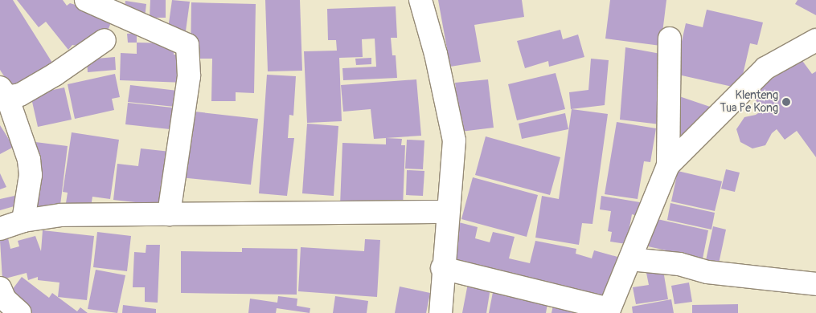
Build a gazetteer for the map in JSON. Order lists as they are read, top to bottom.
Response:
{
  "places": ["Klenteng Tua Pe Kong"]
}
